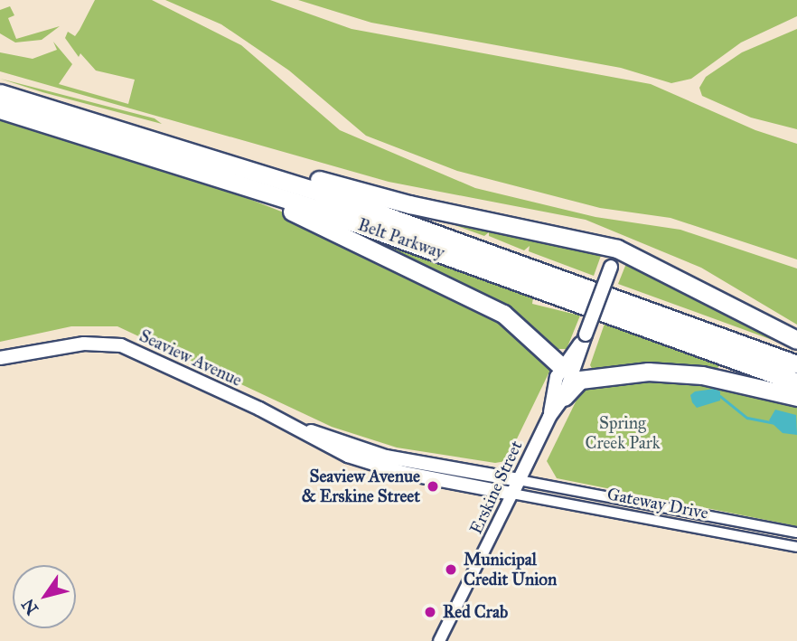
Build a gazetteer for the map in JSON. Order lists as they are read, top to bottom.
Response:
{
  "streets": {
    "highway": ["Belt Parkway"],
    "main road": ["Seaview Avenue", "Erskine Street"],
    "street": ["Gateway Drive"]
  },
  "crossings": [
    ["Seaview Avenue", "Erskine Street"],
    ["Seaview Avenue", "Gateway Drive"],
    ["Erskine Street", "Gateway Drive"]
  ],
  "parks": ["Spring Creek Park"],
  "places": ["Seaview Avenue & Erskine Street", "Municipal Credit Union", "Red Crab"],
  "north": "bottom left"
}
